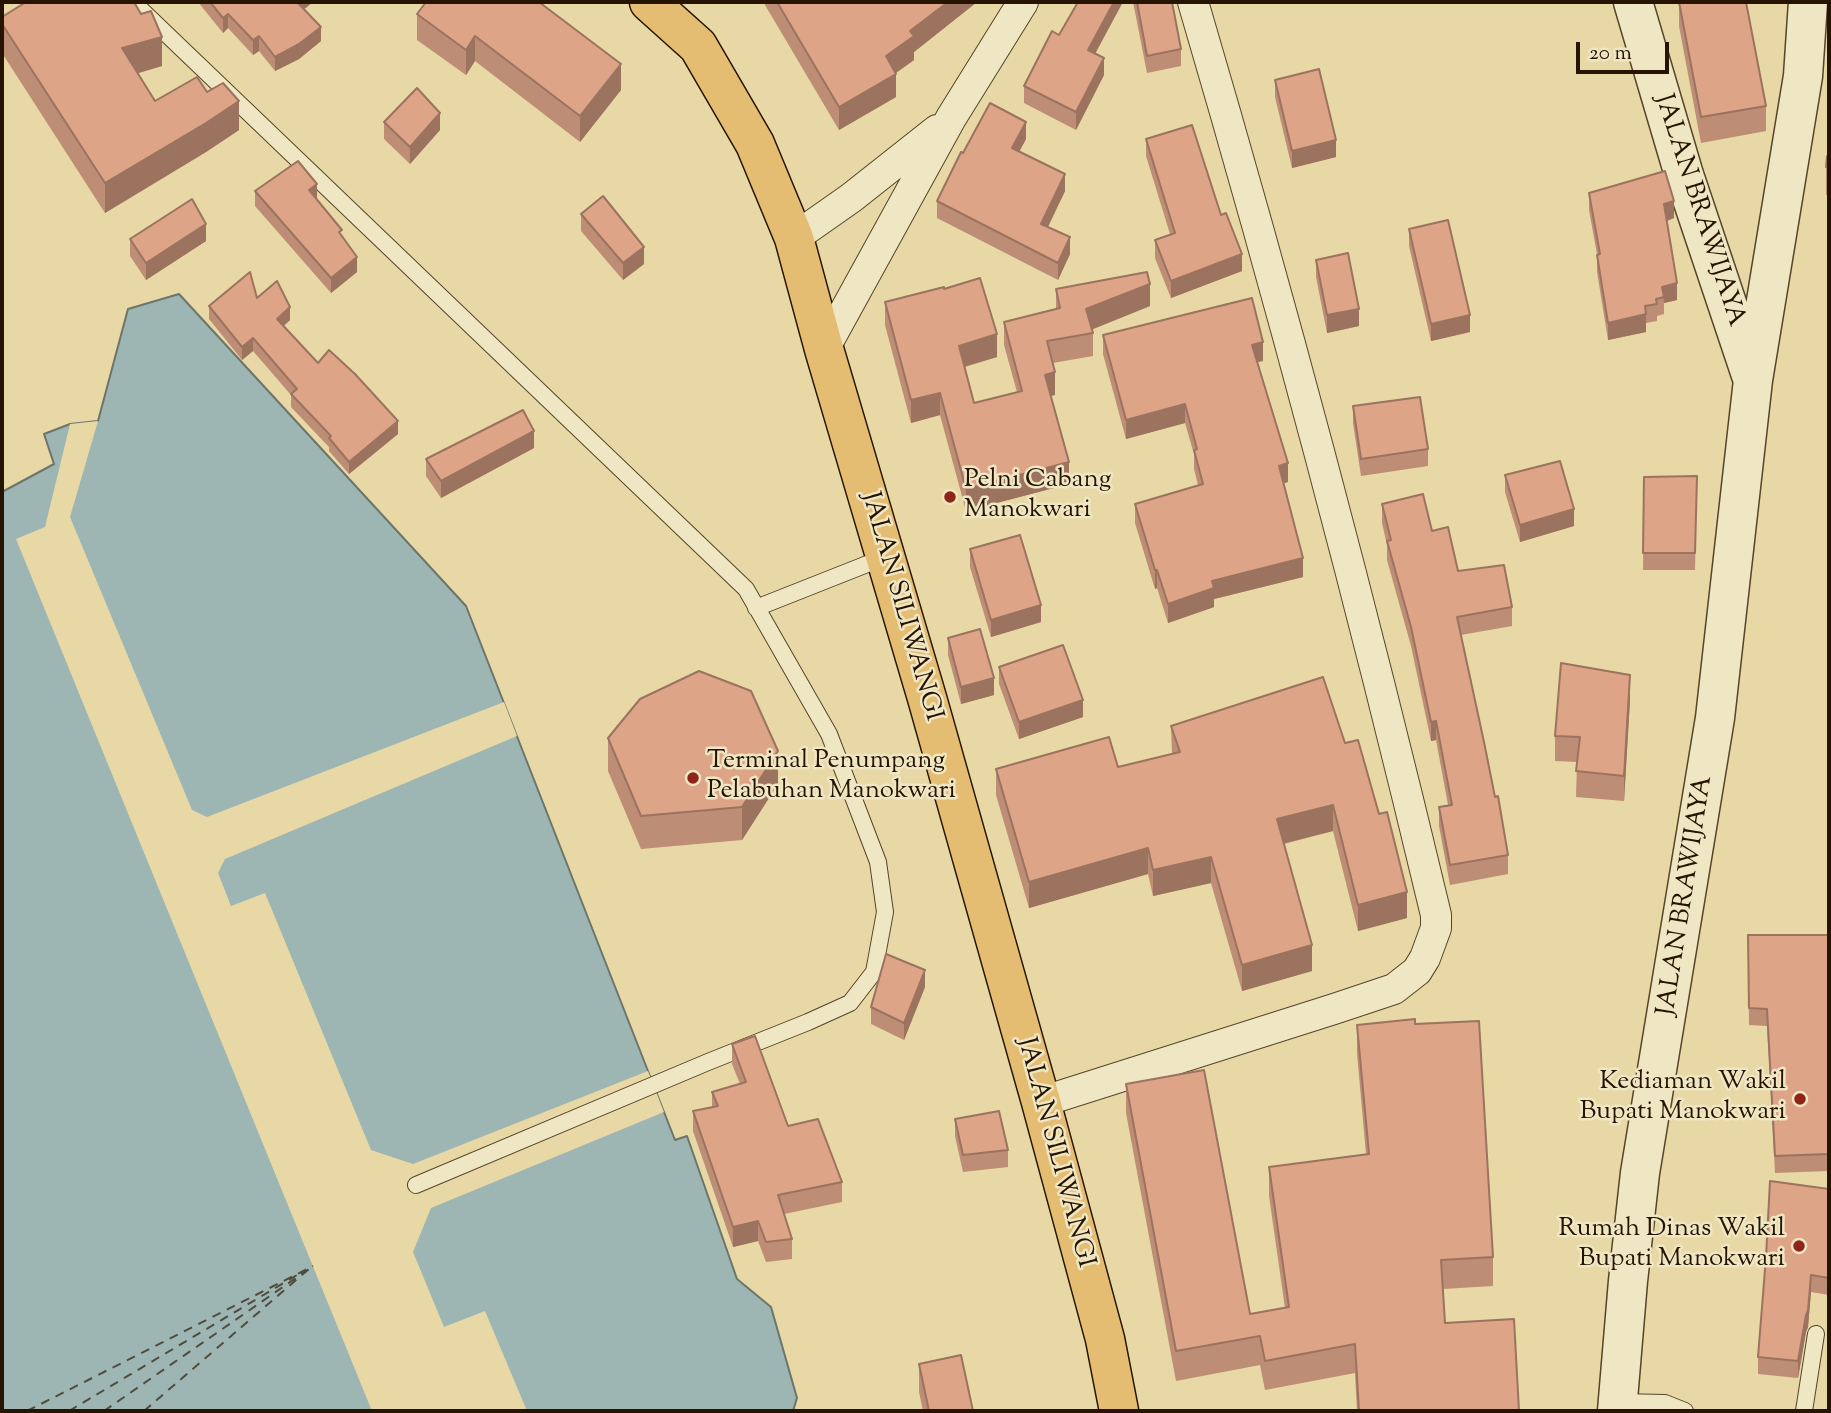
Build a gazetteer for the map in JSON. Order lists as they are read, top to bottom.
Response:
{
  "streets": {
    "highway": ["JALAN SILIWANGI"],
    "street": ["JALAN BRAWIJAYA"]
  },
  "places": [
    "Pelni Cabang Manokwari",
    "Terminal Penumpang Pelabuhan Manokwari",
    "Kediaman Wakil Bupati Manokwari",
    "Rumah Dinas Wakil Bupati Manokwari"
  ],
  "scale_bar": "20 m"
}
